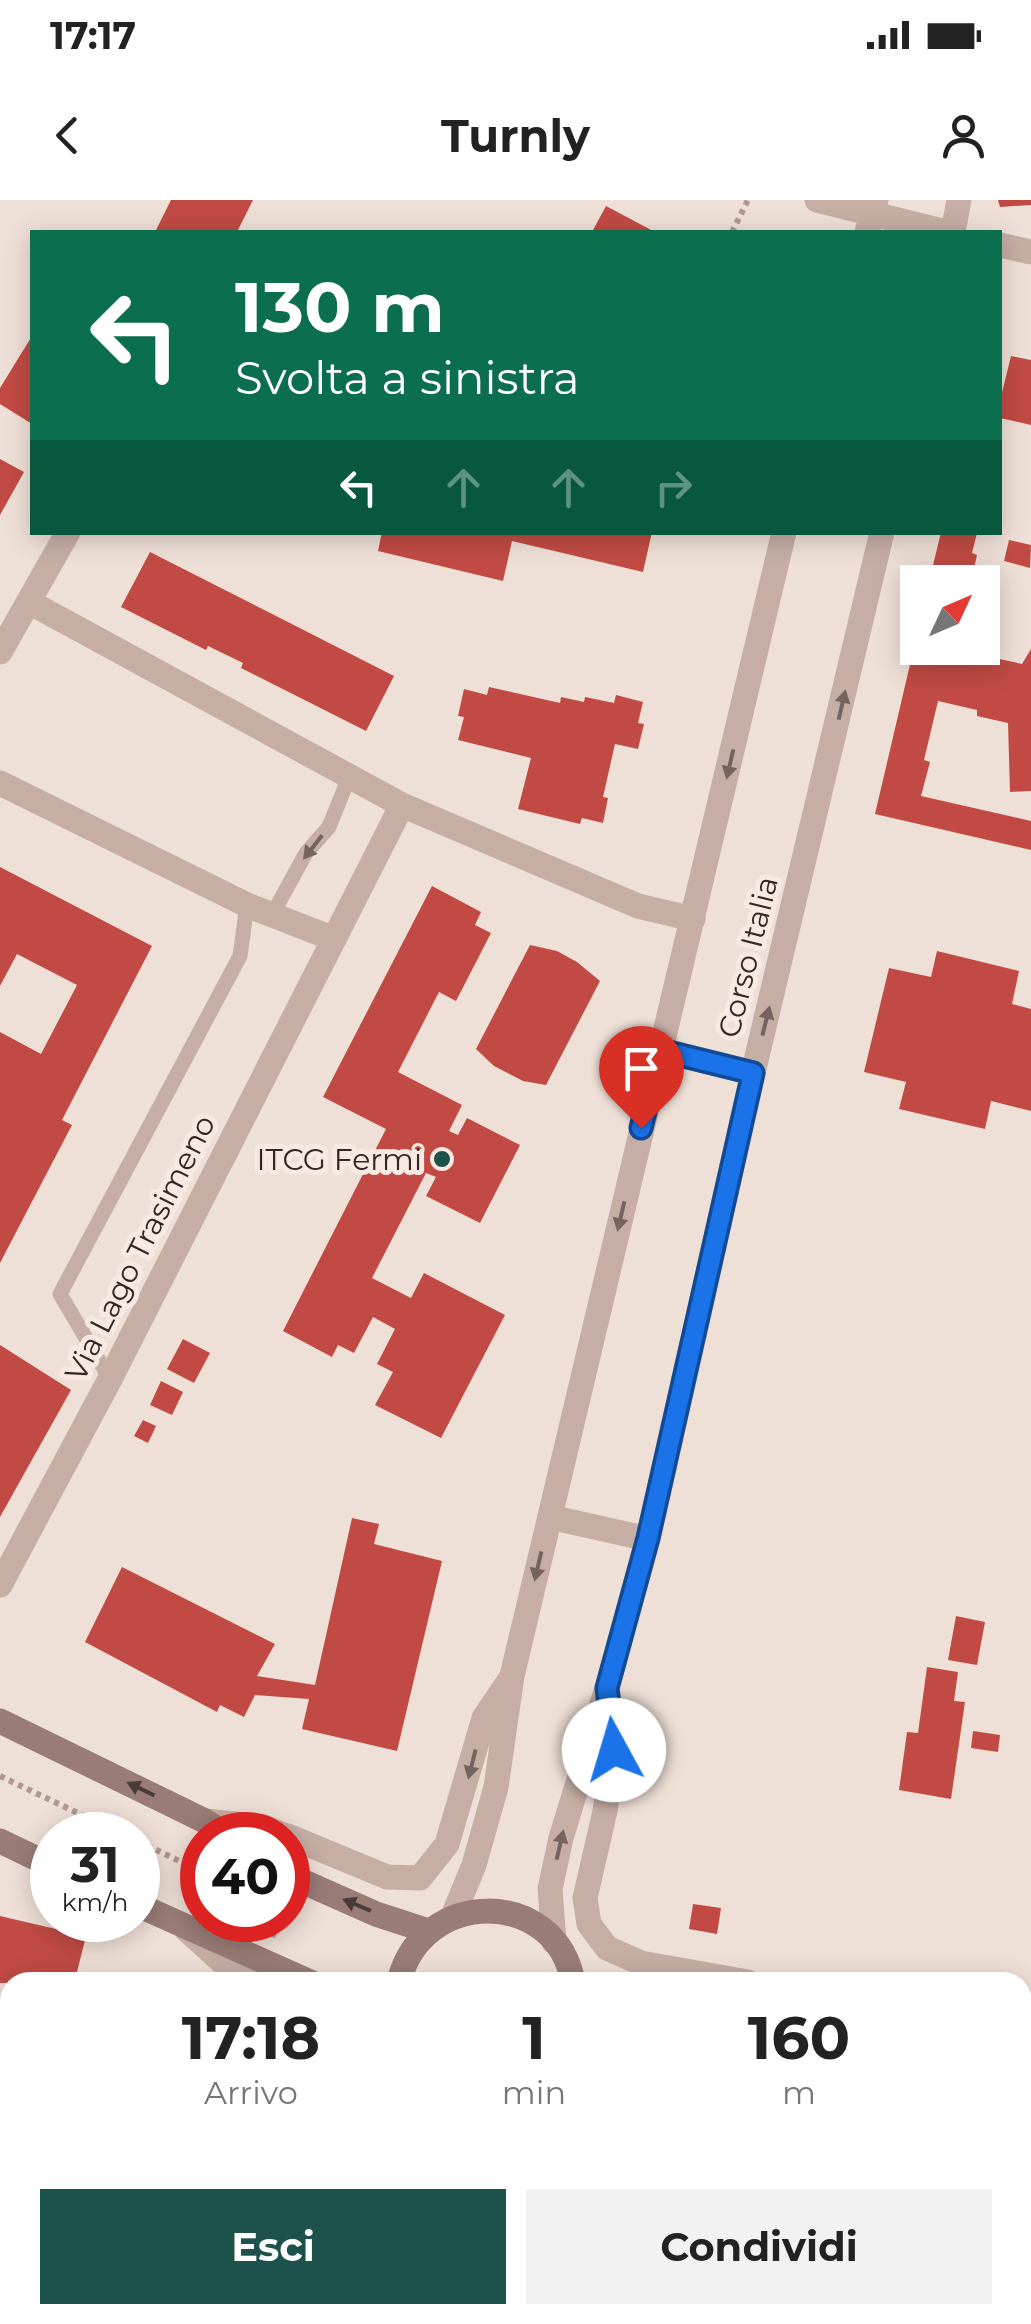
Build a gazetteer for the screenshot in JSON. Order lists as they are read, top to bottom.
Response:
{
  "streets": {
    "street": ["Corso Italia", "Via Lago Trasimeno"]
  },
  "places": ["ITCG Fermi"],
  "north": "top right",
  "page": {
    "status": "17:17",
    "header": "Turnly",
    "turn": ["130 m", "Svolta a sinistra"],
    "speed": "31 km/h",
    "limit": "40",
    "eta": [
      "17:18",
      "Arrivo",
      "1",
      "min",
      "160",
      "m"
    ],
    "buttons": ["Esci", "Condividi"]
  }
}
